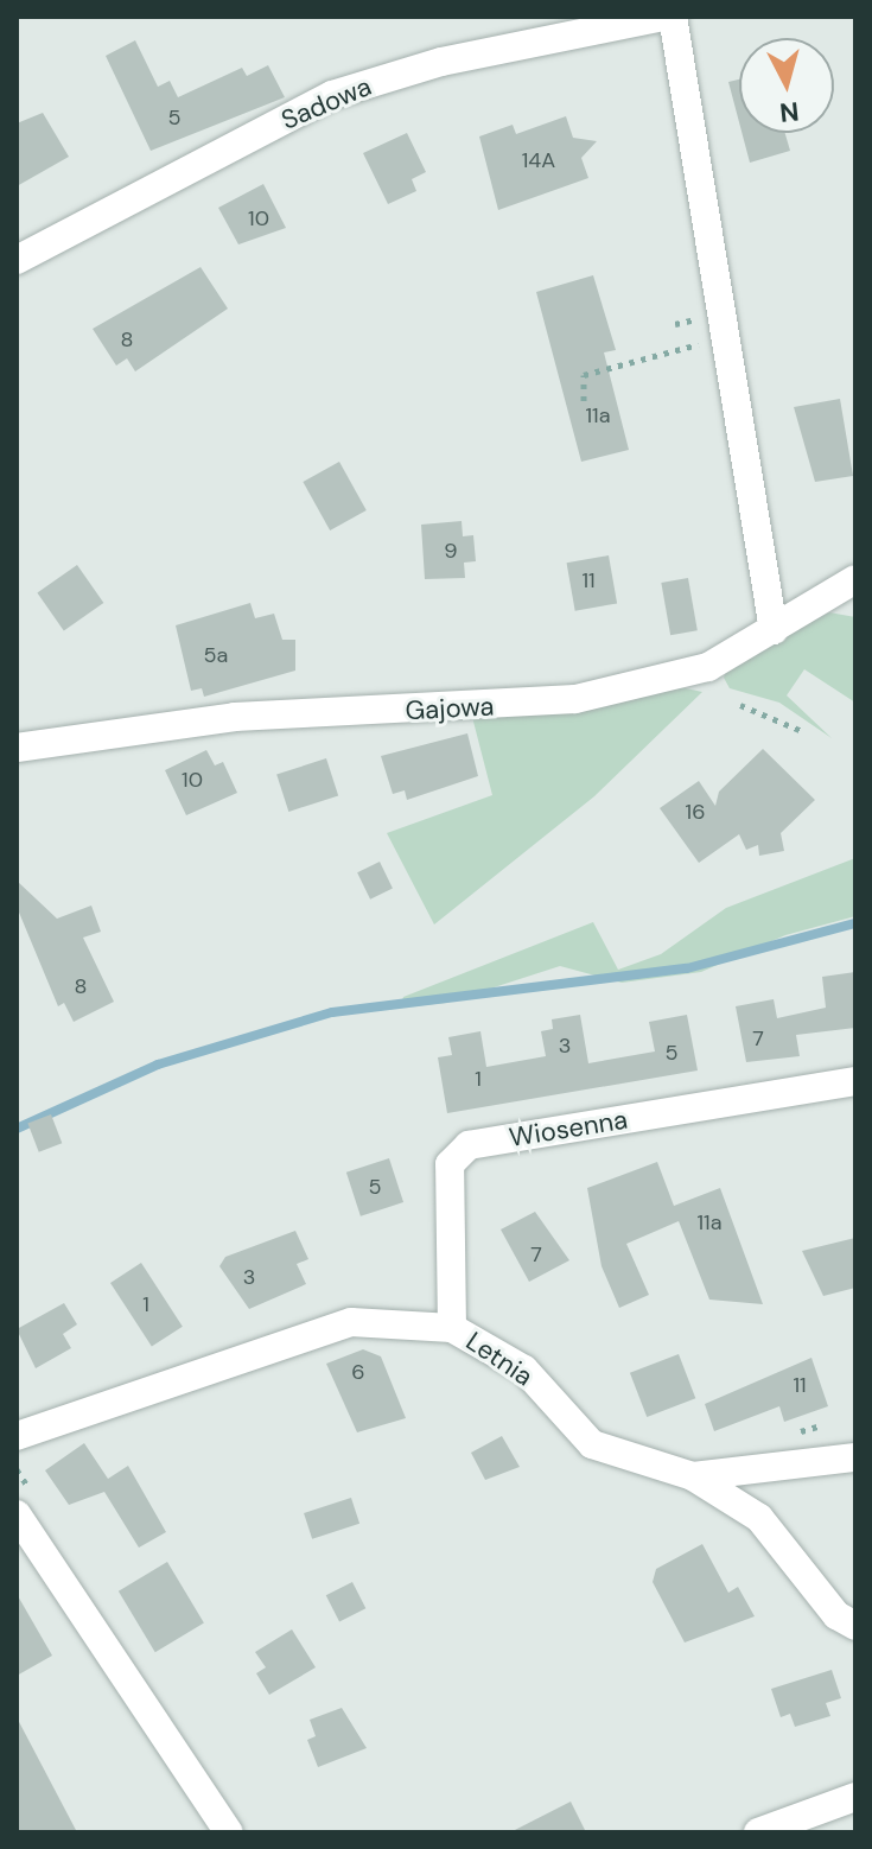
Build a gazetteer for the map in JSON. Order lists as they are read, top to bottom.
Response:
{
  "streets": {
    "street": [
      "Sadowa",
      "Gajowa",
      "Wiosenna",
      "Letnia"
    ]
  },
  "crossings": [
    ["Wiosenna", "Letnia"]
  ],
  "house_numbers": [
    "5",
    "14A",
    "10",
    "8",
    "11a",
    "9",
    "11",
    "5a",
    "10",
    "16",
    "8",
    "7",
    "3",
    "5",
    "1",
    "5",
    "11a",
    "7",
    "3",
    "1",
    "6",
    "11"
  ],
  "north": "bottom"
}
